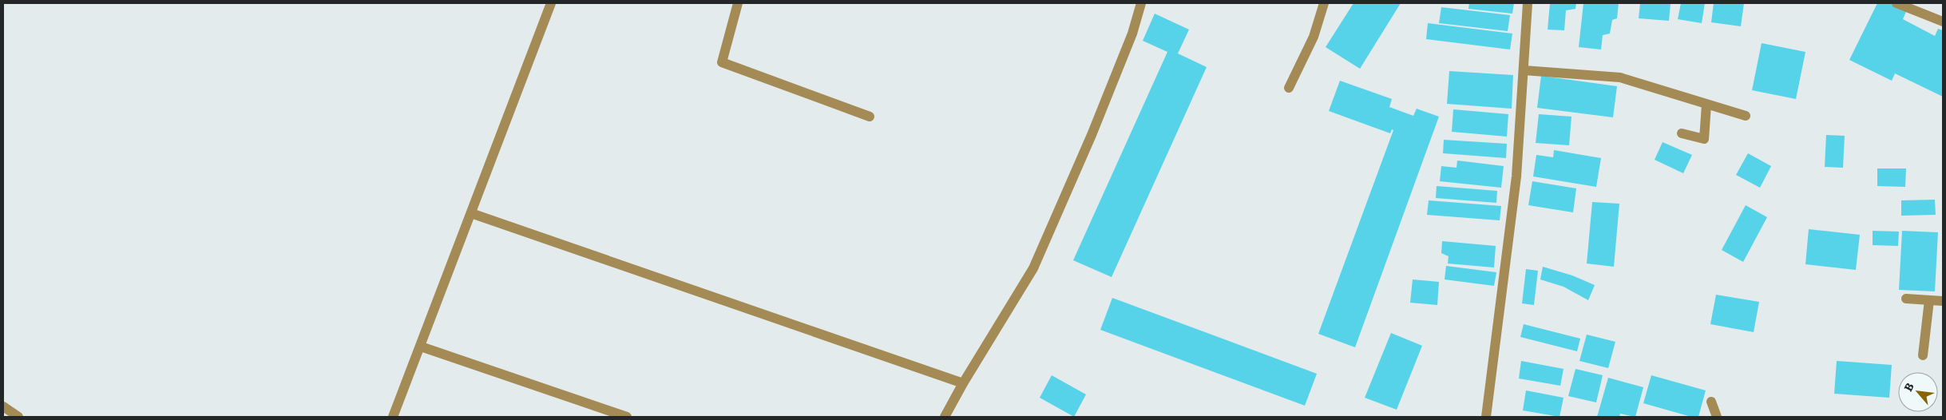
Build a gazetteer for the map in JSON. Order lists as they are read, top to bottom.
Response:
{
  "north": "top left"
}
